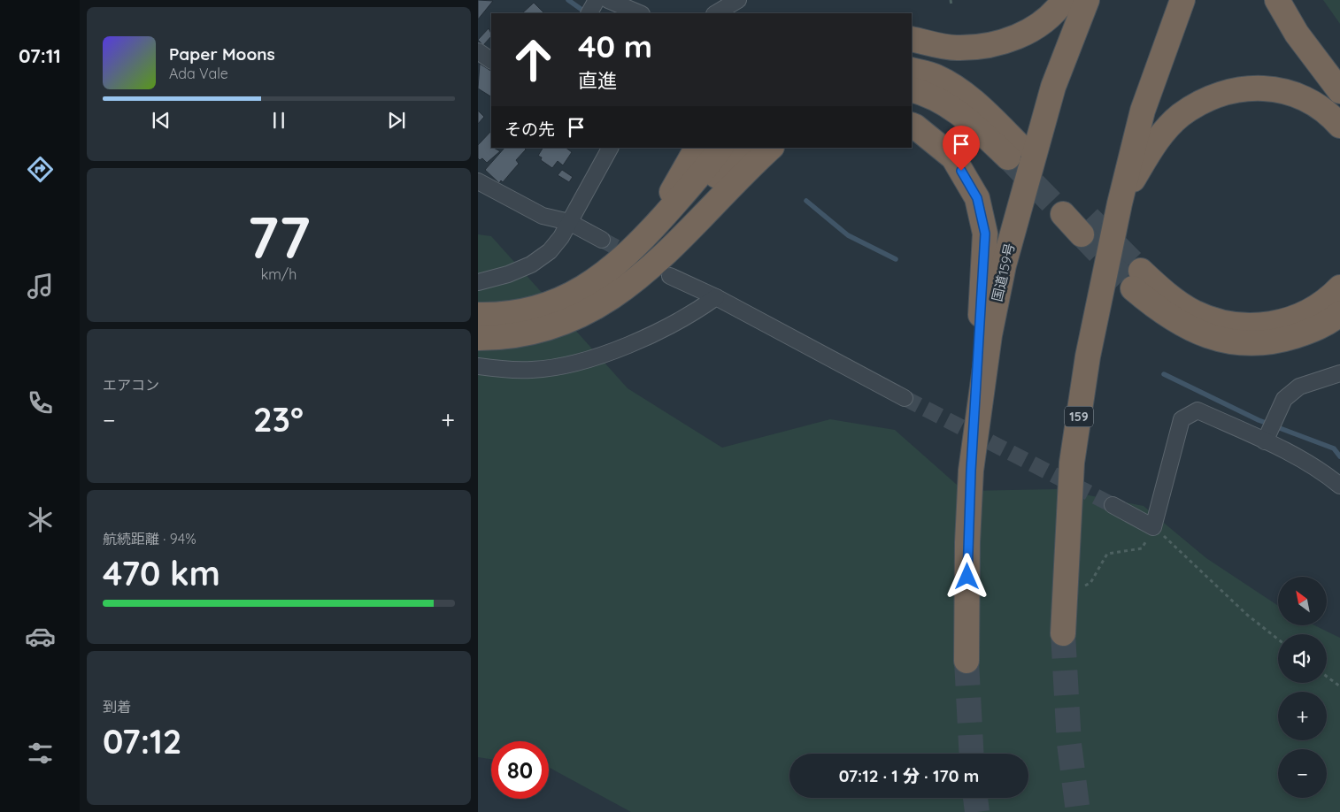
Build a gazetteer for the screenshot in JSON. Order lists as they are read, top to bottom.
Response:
{
  "streets": {
    "highway": ["国道159号", "159"]
  },
  "north": "top left",
  "page": {
    "tabs": "07:11",
    "turn": ["40 m", "直進"],
    "song": ["Paper Moons", "Ada Vale"],
    "then": "その先",
    "tile": [
      ["77", "km/h"],
      "エアコン",
      ["航続距離 · 94%", "470 km"],
      ["到着", "07:12"]
    ],
    "heat": ["−", "23°", "+"],
    "map_buttons": ["+", "−"],
    "limit": "80",
    "trip": "07:12 · 1 分 · 170 m"
  }
}
